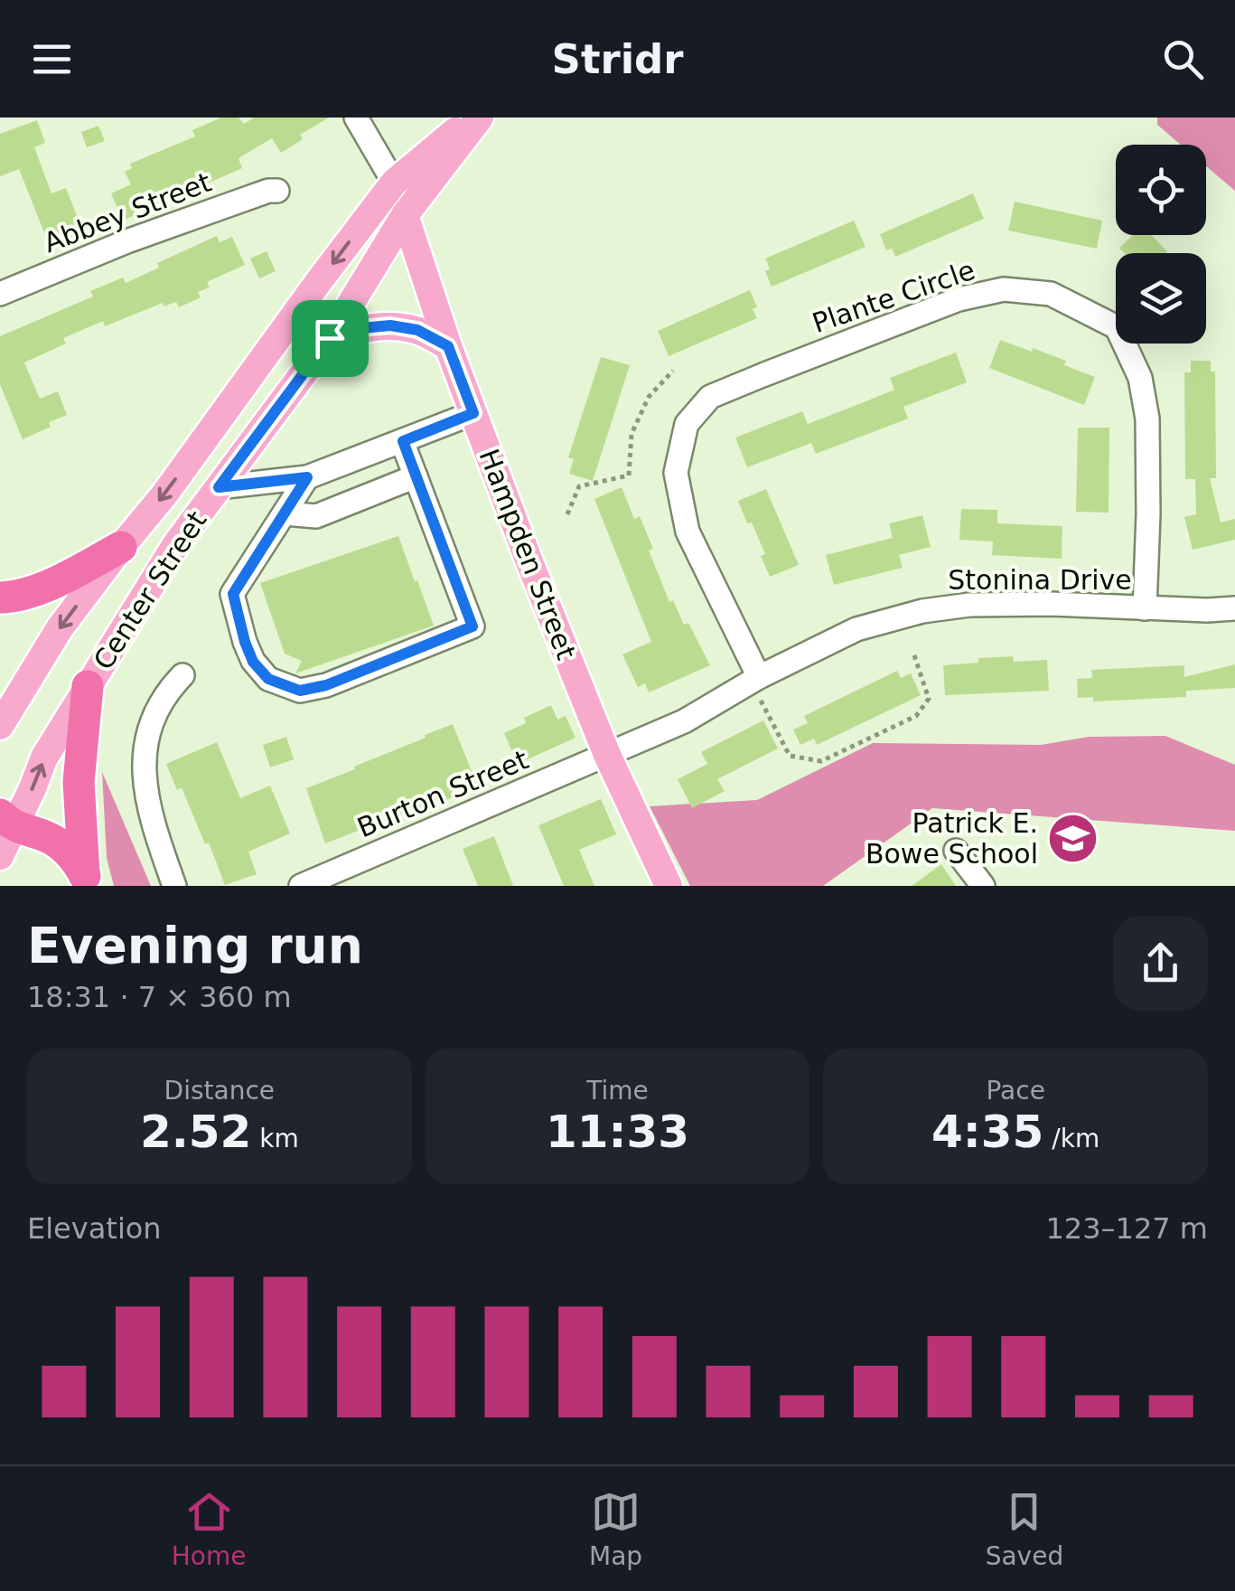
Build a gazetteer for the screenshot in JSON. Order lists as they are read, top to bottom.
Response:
{
  "streets": {
    "main road": ["Hampden Street", "Center Street"],
    "street": [
      "Abbey Street",
      "Plante Circle",
      "Stonina Drive",
      "Burton Street"
    ]
  },
  "crossings": [
    ["Plante Circle", "Stonina Drive"],
    ["Hampden Street", "Stonina Drive"],
    ["Hampden Street", "Center Street"],
    ["Hampden Street", "Burton Street"],
    ["Stonina Drive", "Burton Street"]
  ],
  "places": {
    "school or university": ["Patrick E. Bowe School"]
  },
  "page": {
    "header": "Stridr",
    "heading": ["Evening run", "18:31 · 7 × 360 m"],
    "stats": [
      ["Distance", "2.52 km"],
      ["Time", "11:33"],
      ["Pace", "4:35 /km"]
    ],
    "chart": ["Elevation", "123–127 m"],
    "tabs": ["Home", "Map", "Saved"]
  }
}
